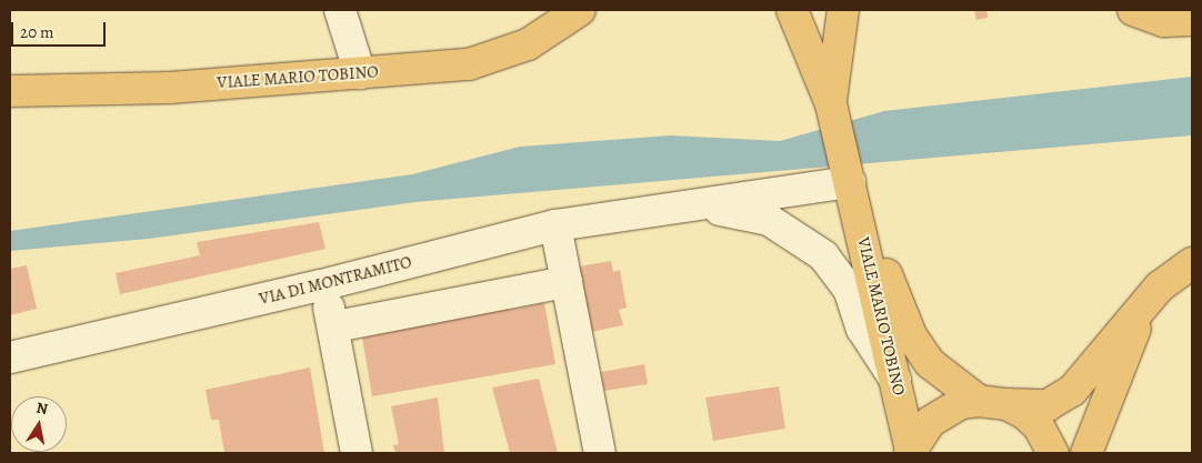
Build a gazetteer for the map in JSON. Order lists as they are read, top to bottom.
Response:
{
  "streets": {
    "main road": ["VIALE MARIO TOBINO"],
    "street": ["VIA DI MONTRAMITO"]
  },
  "crossings": [
    ["VIALE MARIO TOBINO", "VIA DI MONTRAMITO"]
  ],
  "scale_bar": "20 m",
  "north": "top"
}
